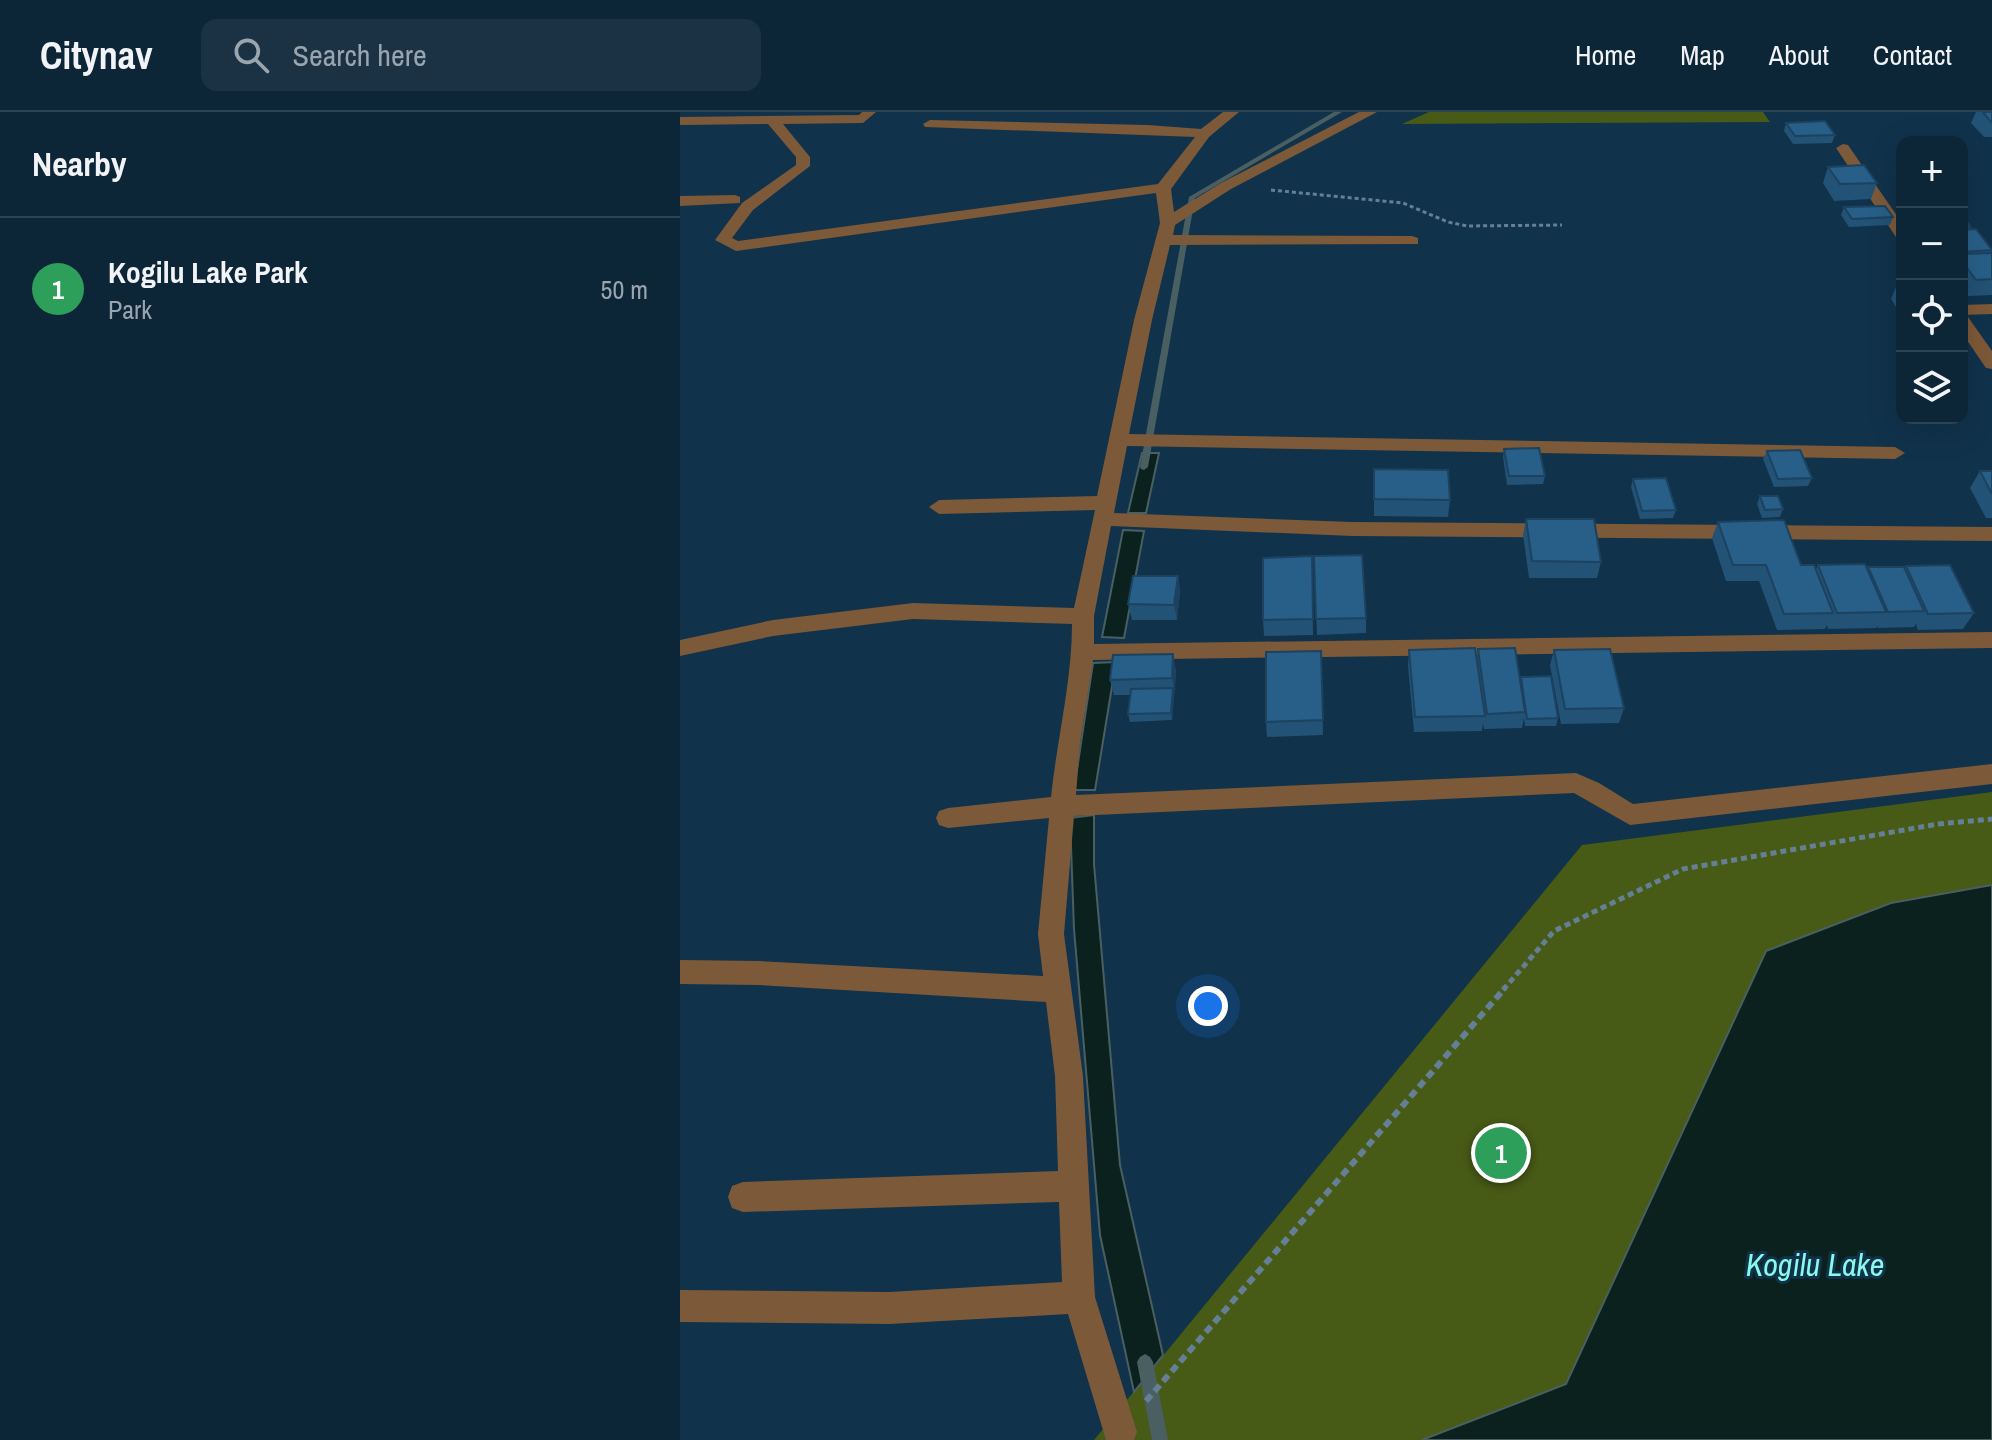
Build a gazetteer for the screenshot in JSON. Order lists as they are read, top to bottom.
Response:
{
  "water": ["Kogilu Lake"],
  "page": {
    "header": "Citynav",
    "search": "Search here",
    "nav": [
      "Home",
      "Map",
      "About",
      "Contact"
    ],
    "heading": "Nearby",
    "map_buttons": ["+", "−"],
    "list": [
      {
        "mark": "1",
        "name": "Kogilu Lake Park",
        "note": "Park",
        "value": "50 m"
      }
    ],
    "pins": "1"
  }
}
